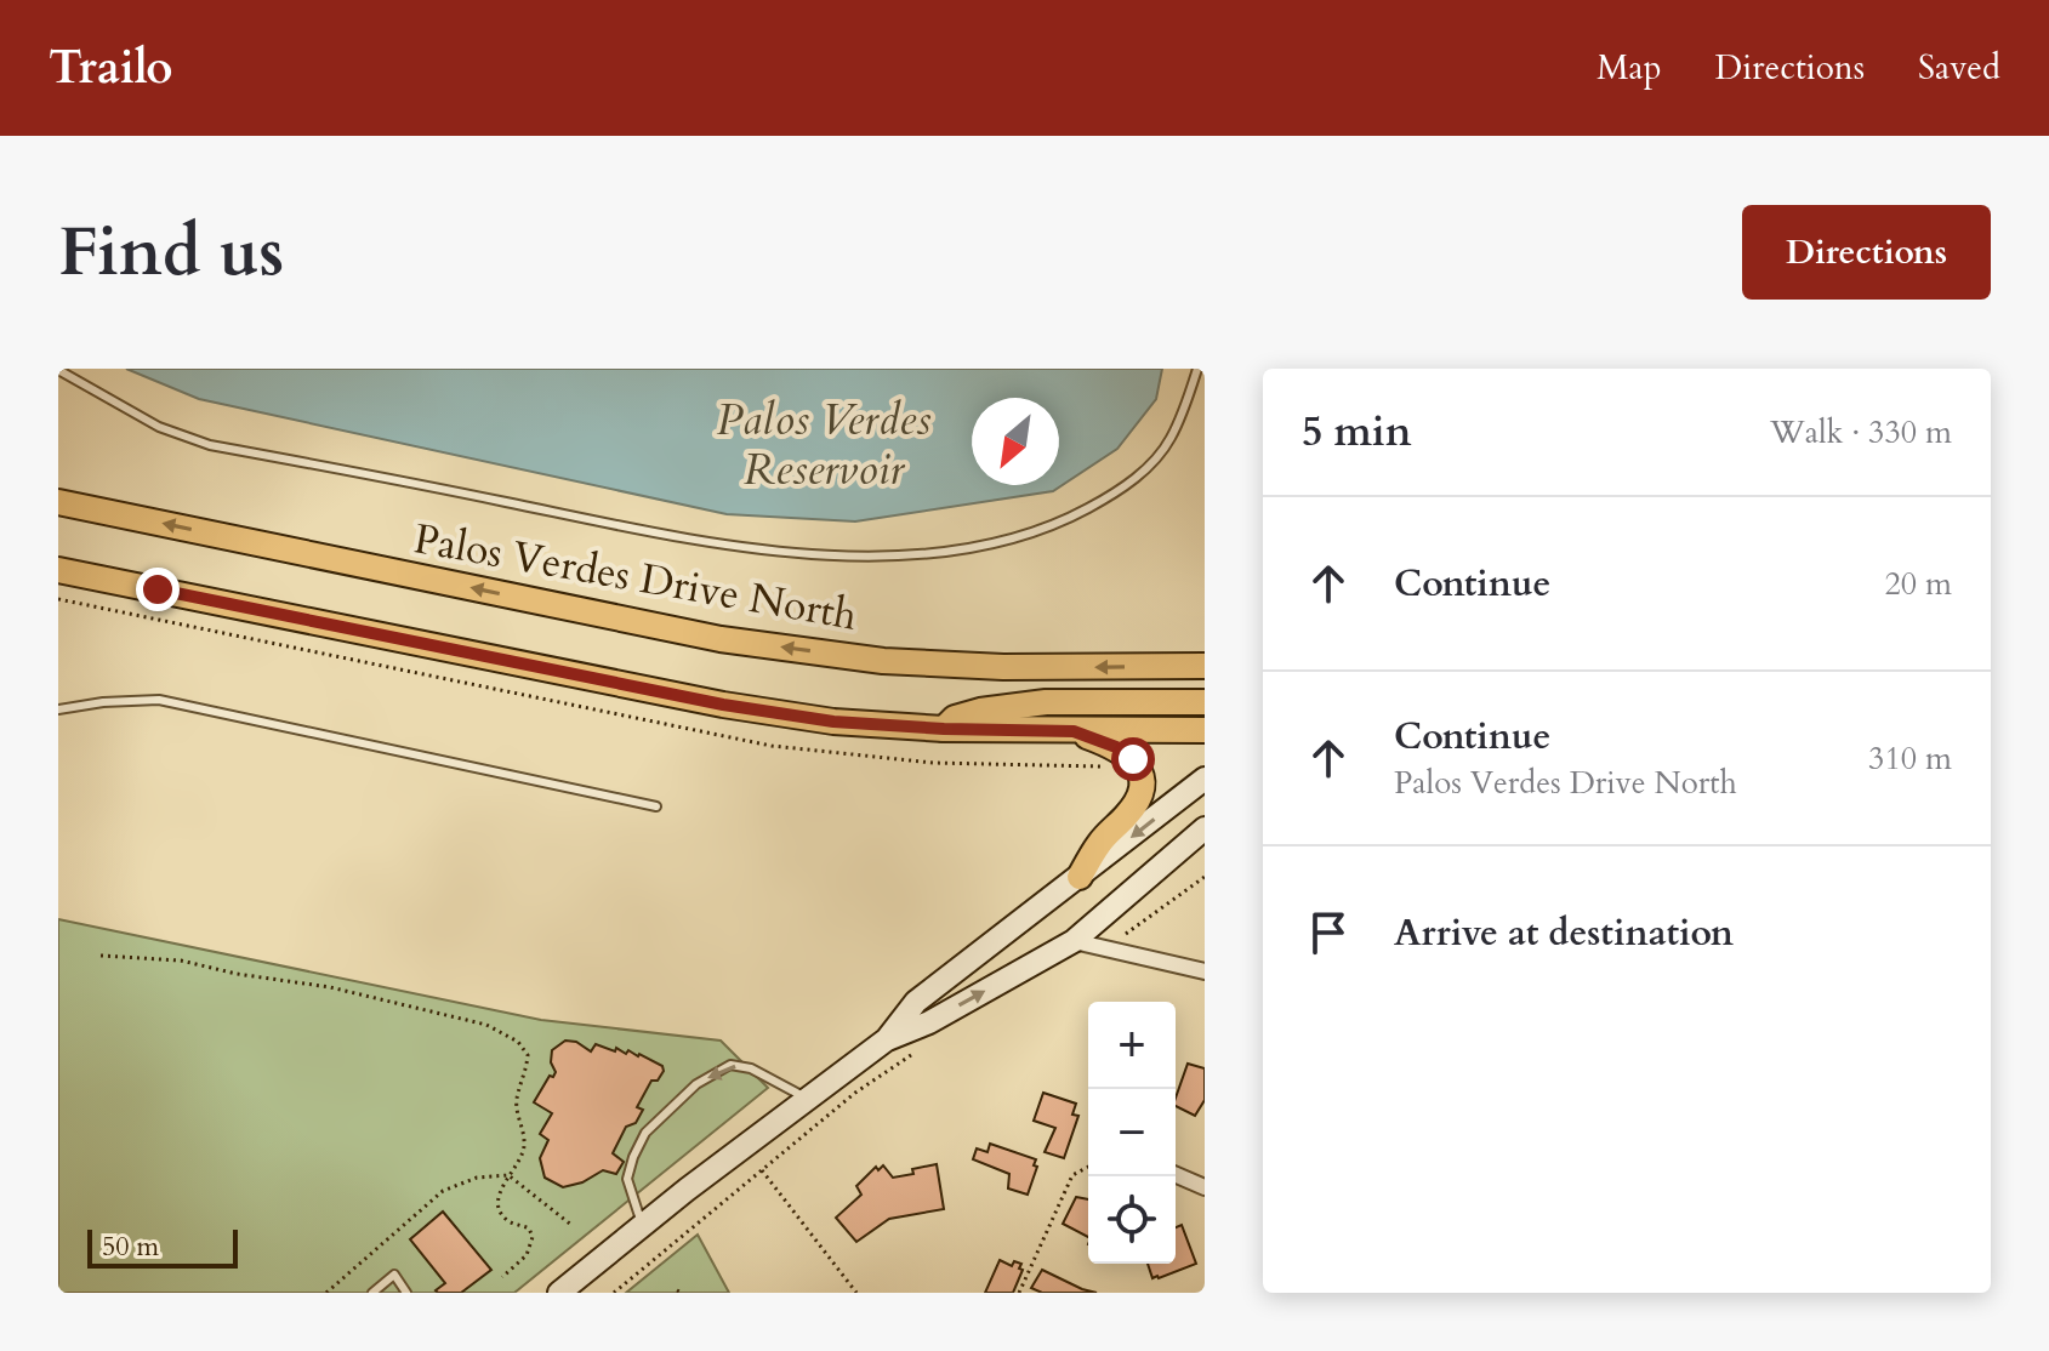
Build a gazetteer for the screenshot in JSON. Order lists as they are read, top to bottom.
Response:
{
  "streets": {
    "main road": ["Palos Verdes Drive North"]
  },
  "water": ["Palos Verdes Reservoir"],
  "scale_bar": "50 m",
  "north": "bottom left",
  "page": {
    "header": "Trailo",
    "nav": ["Map", "Directions", "Saved"],
    "buttons": "Directions",
    "title": "Find us",
    "heading": ["5 min", "Walk · 330 m"],
    "list": [
      ["Continue", "20 m"],
      ["Continue", "Palos Verdes Drive North", "310 m"],
      "Arrive at destination"
    ],
    "map_buttons": ["+", "−"],
    "scale": "50 m"
  }
}
